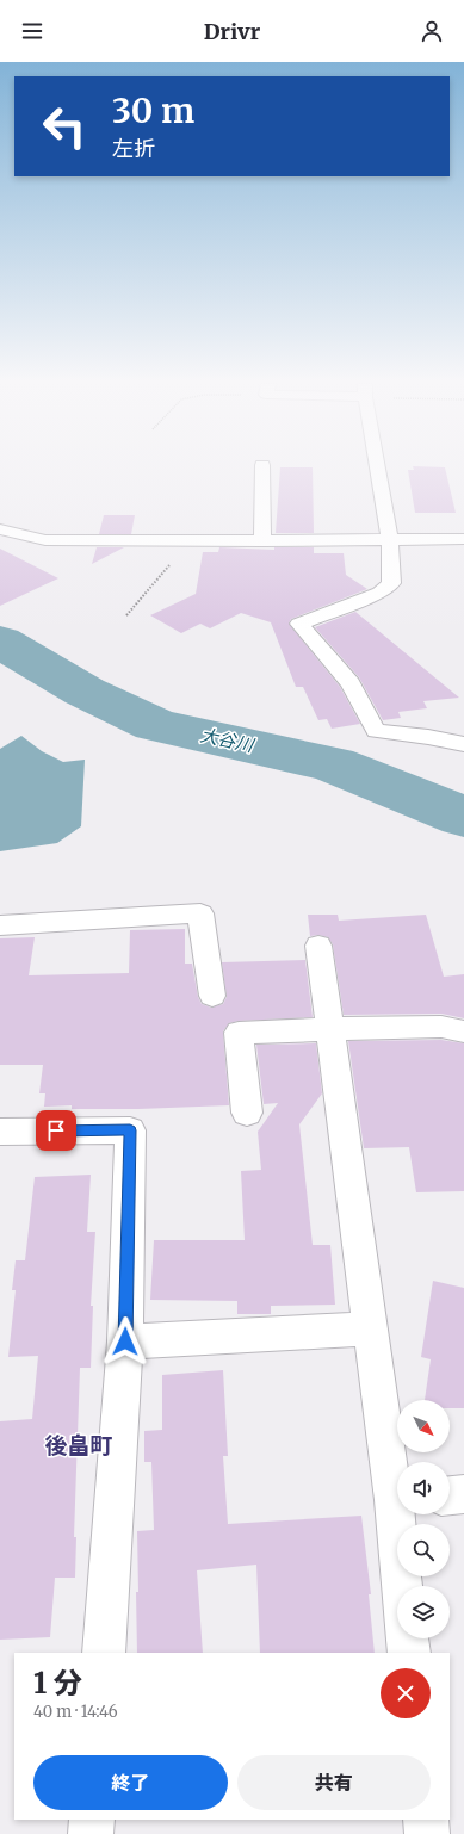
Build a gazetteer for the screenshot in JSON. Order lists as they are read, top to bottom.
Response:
{
  "districts": ["後畠町"],
  "water": ["大谷川"],
  "north": "bottom right",
  "page": {
    "header": "Drivr",
    "turn": ["30 m", "左折"],
    "heading": ["1 分", "40 m · 14:46"],
    "buttons": ["終了", "共有"]
  }
}
